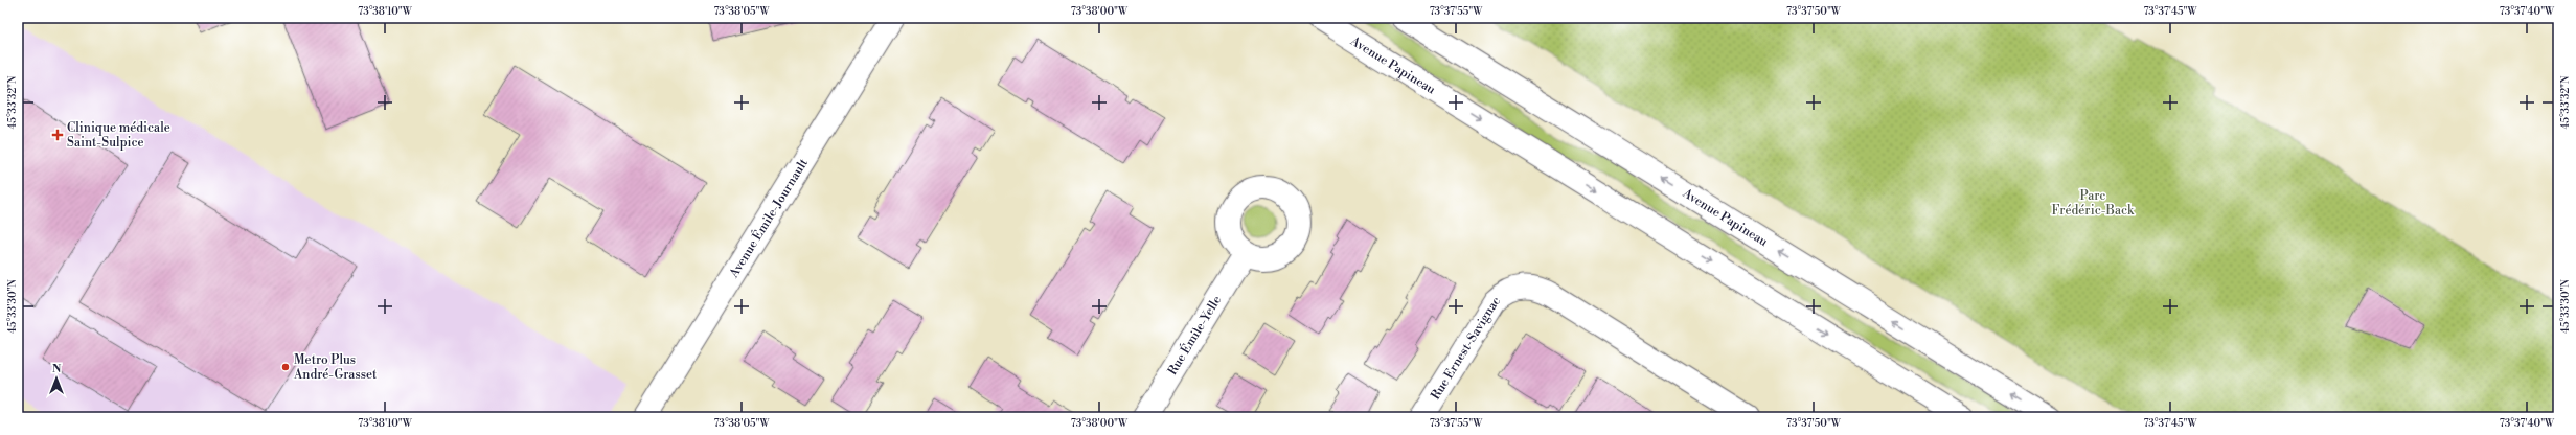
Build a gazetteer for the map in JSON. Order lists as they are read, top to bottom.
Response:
{
  "streets": {
    "main road": [
      "Avenue Papineau",
      "Avenue Émile-Journault",
      "Rue Émile-Yelle",
      "Rue Ernest-Savignac"
    ]
  },
  "parks": ["Parc Frédéric-Back"],
  "places": {
    "health": ["Clinique médicale Saint-Sulpice"],
    "other": ["Metro Plus André-Grasset"]
  },
  "north": "top",
  "coordinates": [
    "73°38'10\"W",
    "73°38'05\"W",
    "73°38'00\"W",
    "73°37'55\"W",
    "73°37'50\"W",
    "73°37'45\"W",
    "73°37'40\"W",
    "45°33'32\"N",
    "45°33'30\"N"
  ]
}
